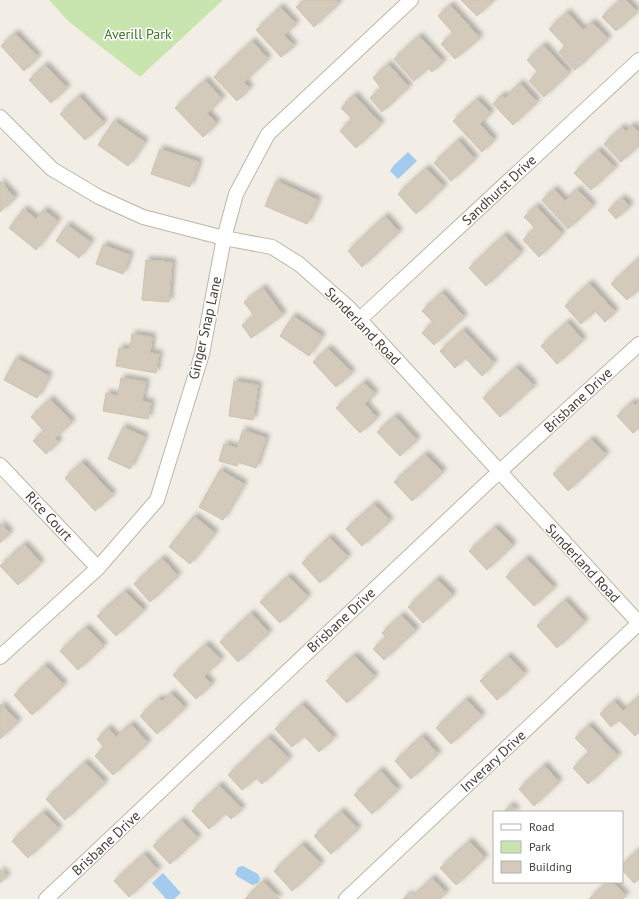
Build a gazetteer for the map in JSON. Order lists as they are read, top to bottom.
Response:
{
  "streets": {
    "street": [
      "Sandhurst Drive",
      "Sunderland Road",
      "Ginger Snap Lane",
      "Brisbane Drive",
      "Rice Court",
      "Inverary Drive"
    ]
  },
  "crossings": [
    ["Sandhurst Drive", "Sunderland Road"],
    ["Sunderland Road", "Ginger Snap Lane"],
    ["Sunderland Road", "Brisbane Drive"],
    ["Sunderland Road", "Inverary Drive"],
    ["Ginger Snap Lane", "Rice Court"]
  ],
  "parks": ["Averill Park"],
  "legend": ["Road", "Park", "Building"]
}
